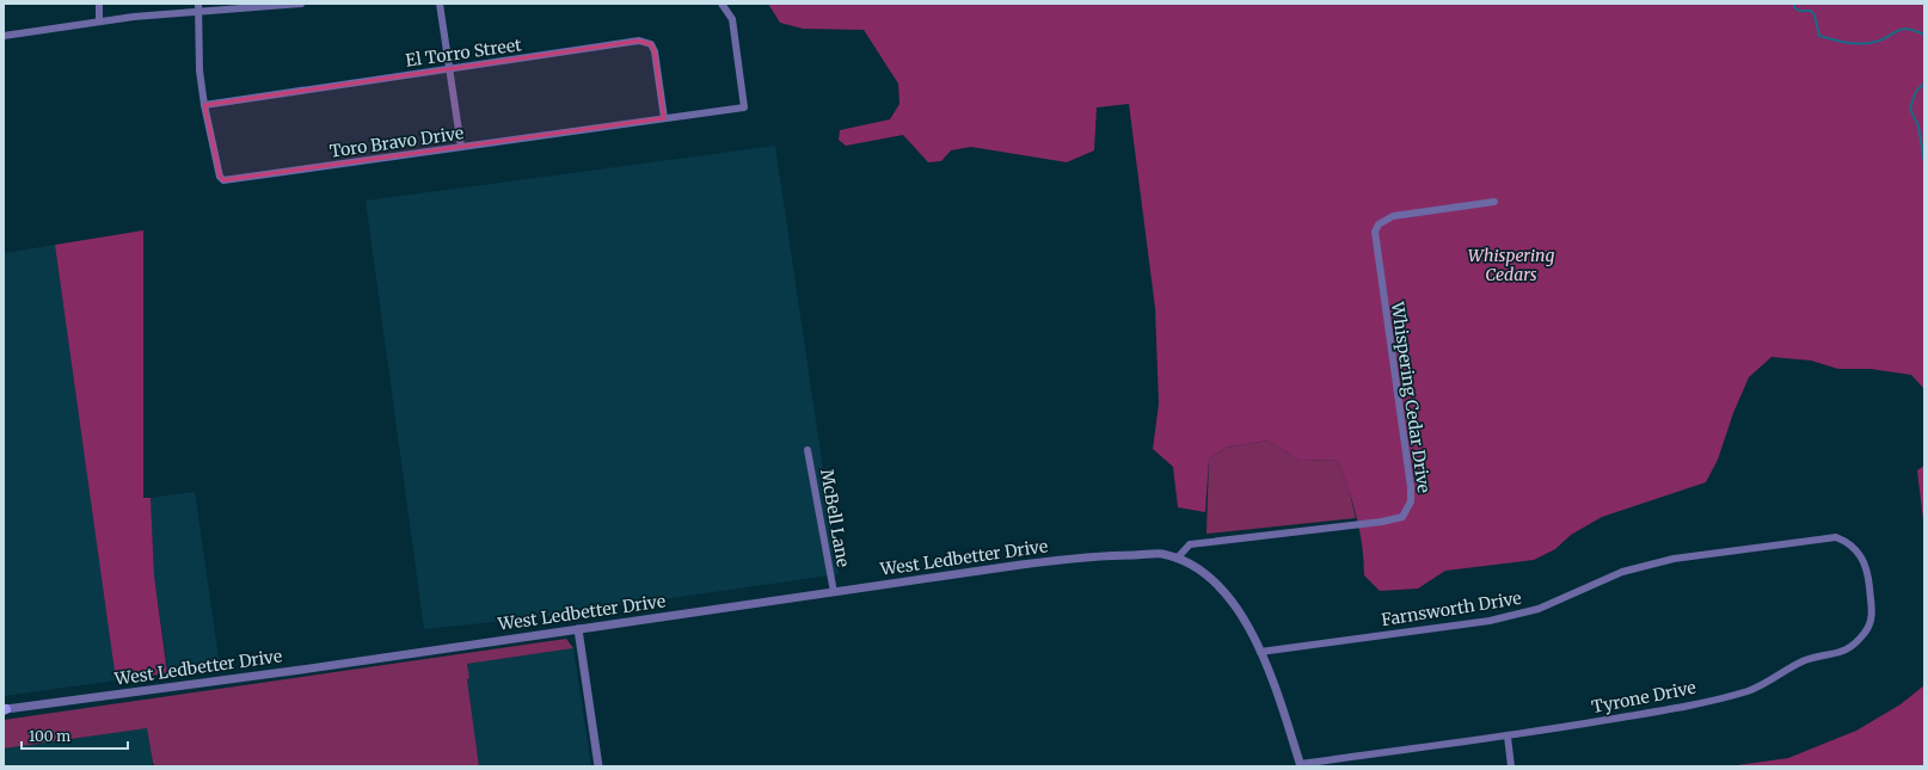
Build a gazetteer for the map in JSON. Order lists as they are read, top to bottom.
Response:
{
  "streets": {
    "street": [
      "El Torro Street",
      "Toro Bravo Drive",
      "Whispering Cedar Drive",
      "McBell Lane",
      "West Ledbetter Drive",
      "Farnsworth Drive",
      "Tyrone Drive"
    ]
  },
  "crossings": [
    ["El Torro Street", "Toro Bravo Drive"],
    ["Whispering Cedar Drive", "West Ledbetter Drive"],
    ["McBell Lane", "West Ledbetter Drive"],
    ["Farnsworth Drive", "Tyrone Drive"]
  ],
  "parks": ["Whispering Cedars"],
  "scale_bar": "100 m"
}
